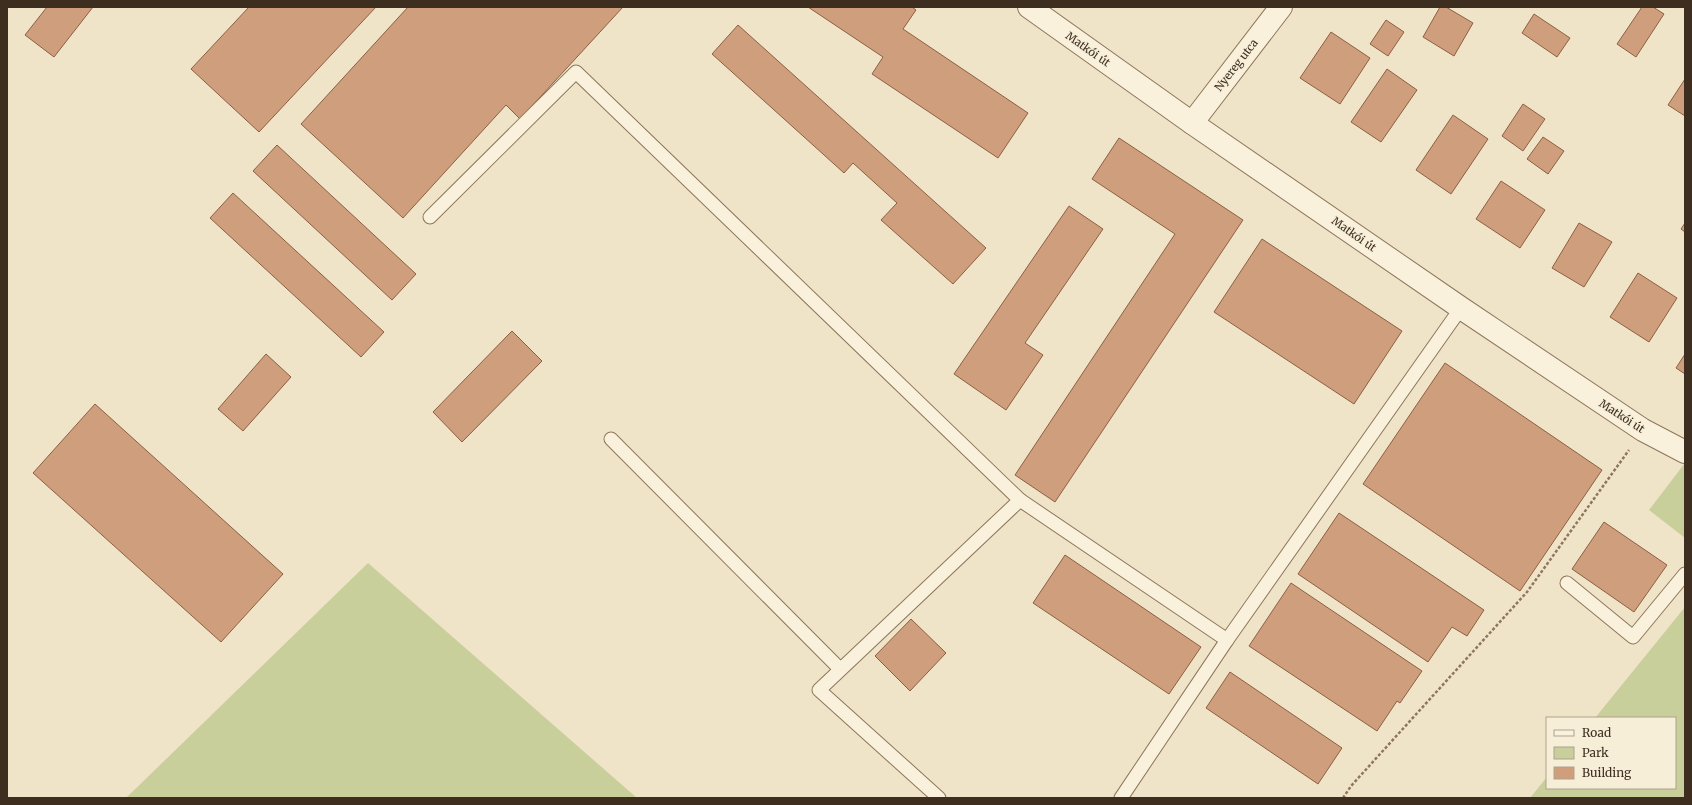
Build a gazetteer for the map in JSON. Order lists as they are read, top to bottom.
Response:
{
  "streets": {
    "street": ["Matkói út", "Nyereg utca"]
  },
  "crossings": [
    ["Matkói út", "Nyereg utca"]
  ],
  "legend": ["Road", "Park", "Building"]
}
